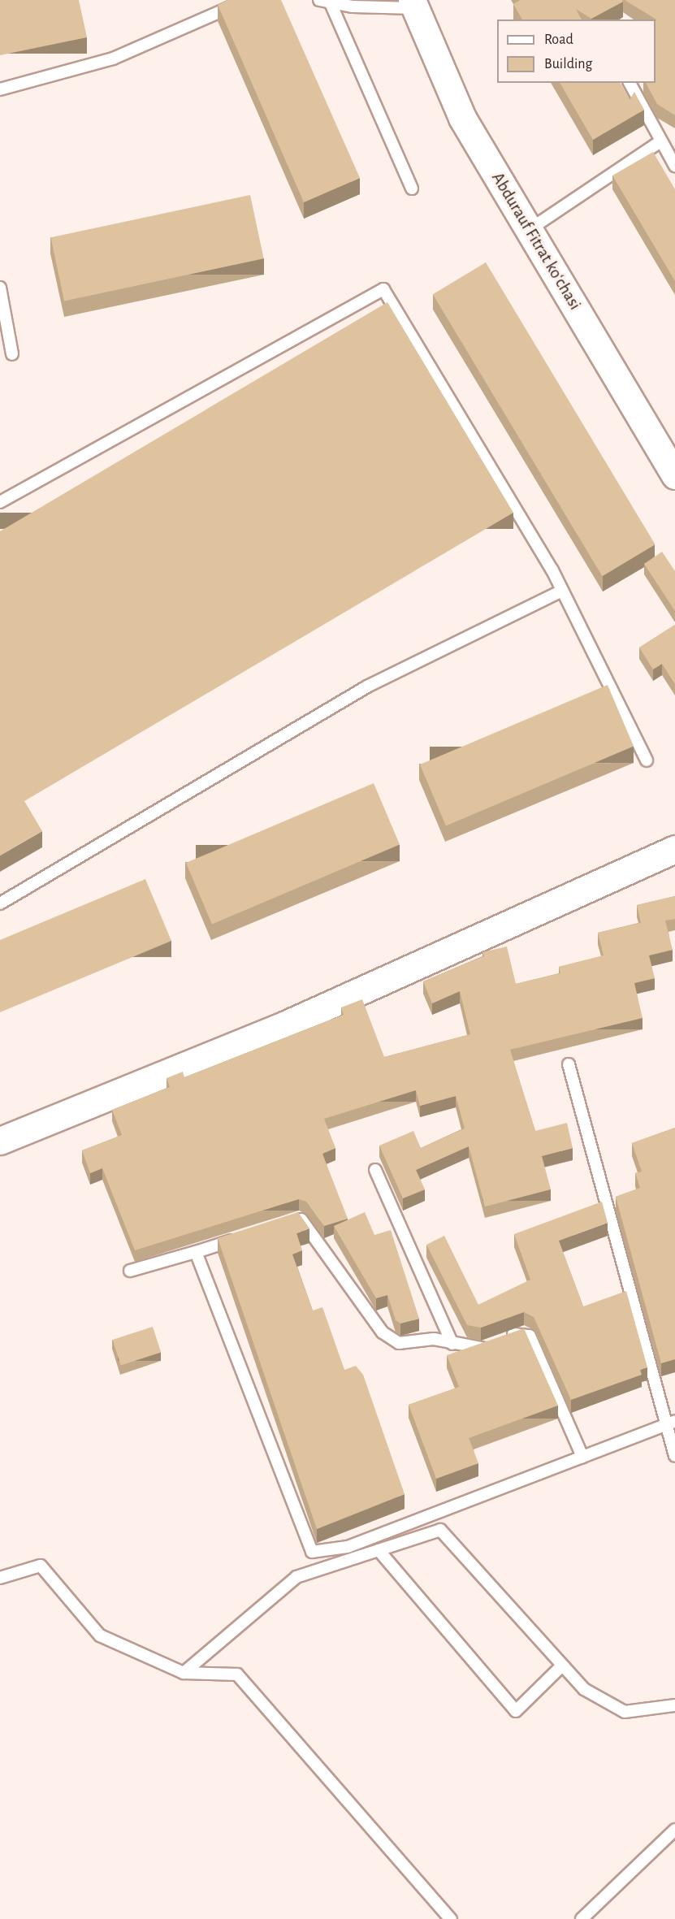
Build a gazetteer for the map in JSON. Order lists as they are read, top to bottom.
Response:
{
  "streets": {
    "street": ["Abdurauf Fitrat koʻchasi"]
  },
  "legend": ["Road", "Building"]
}
